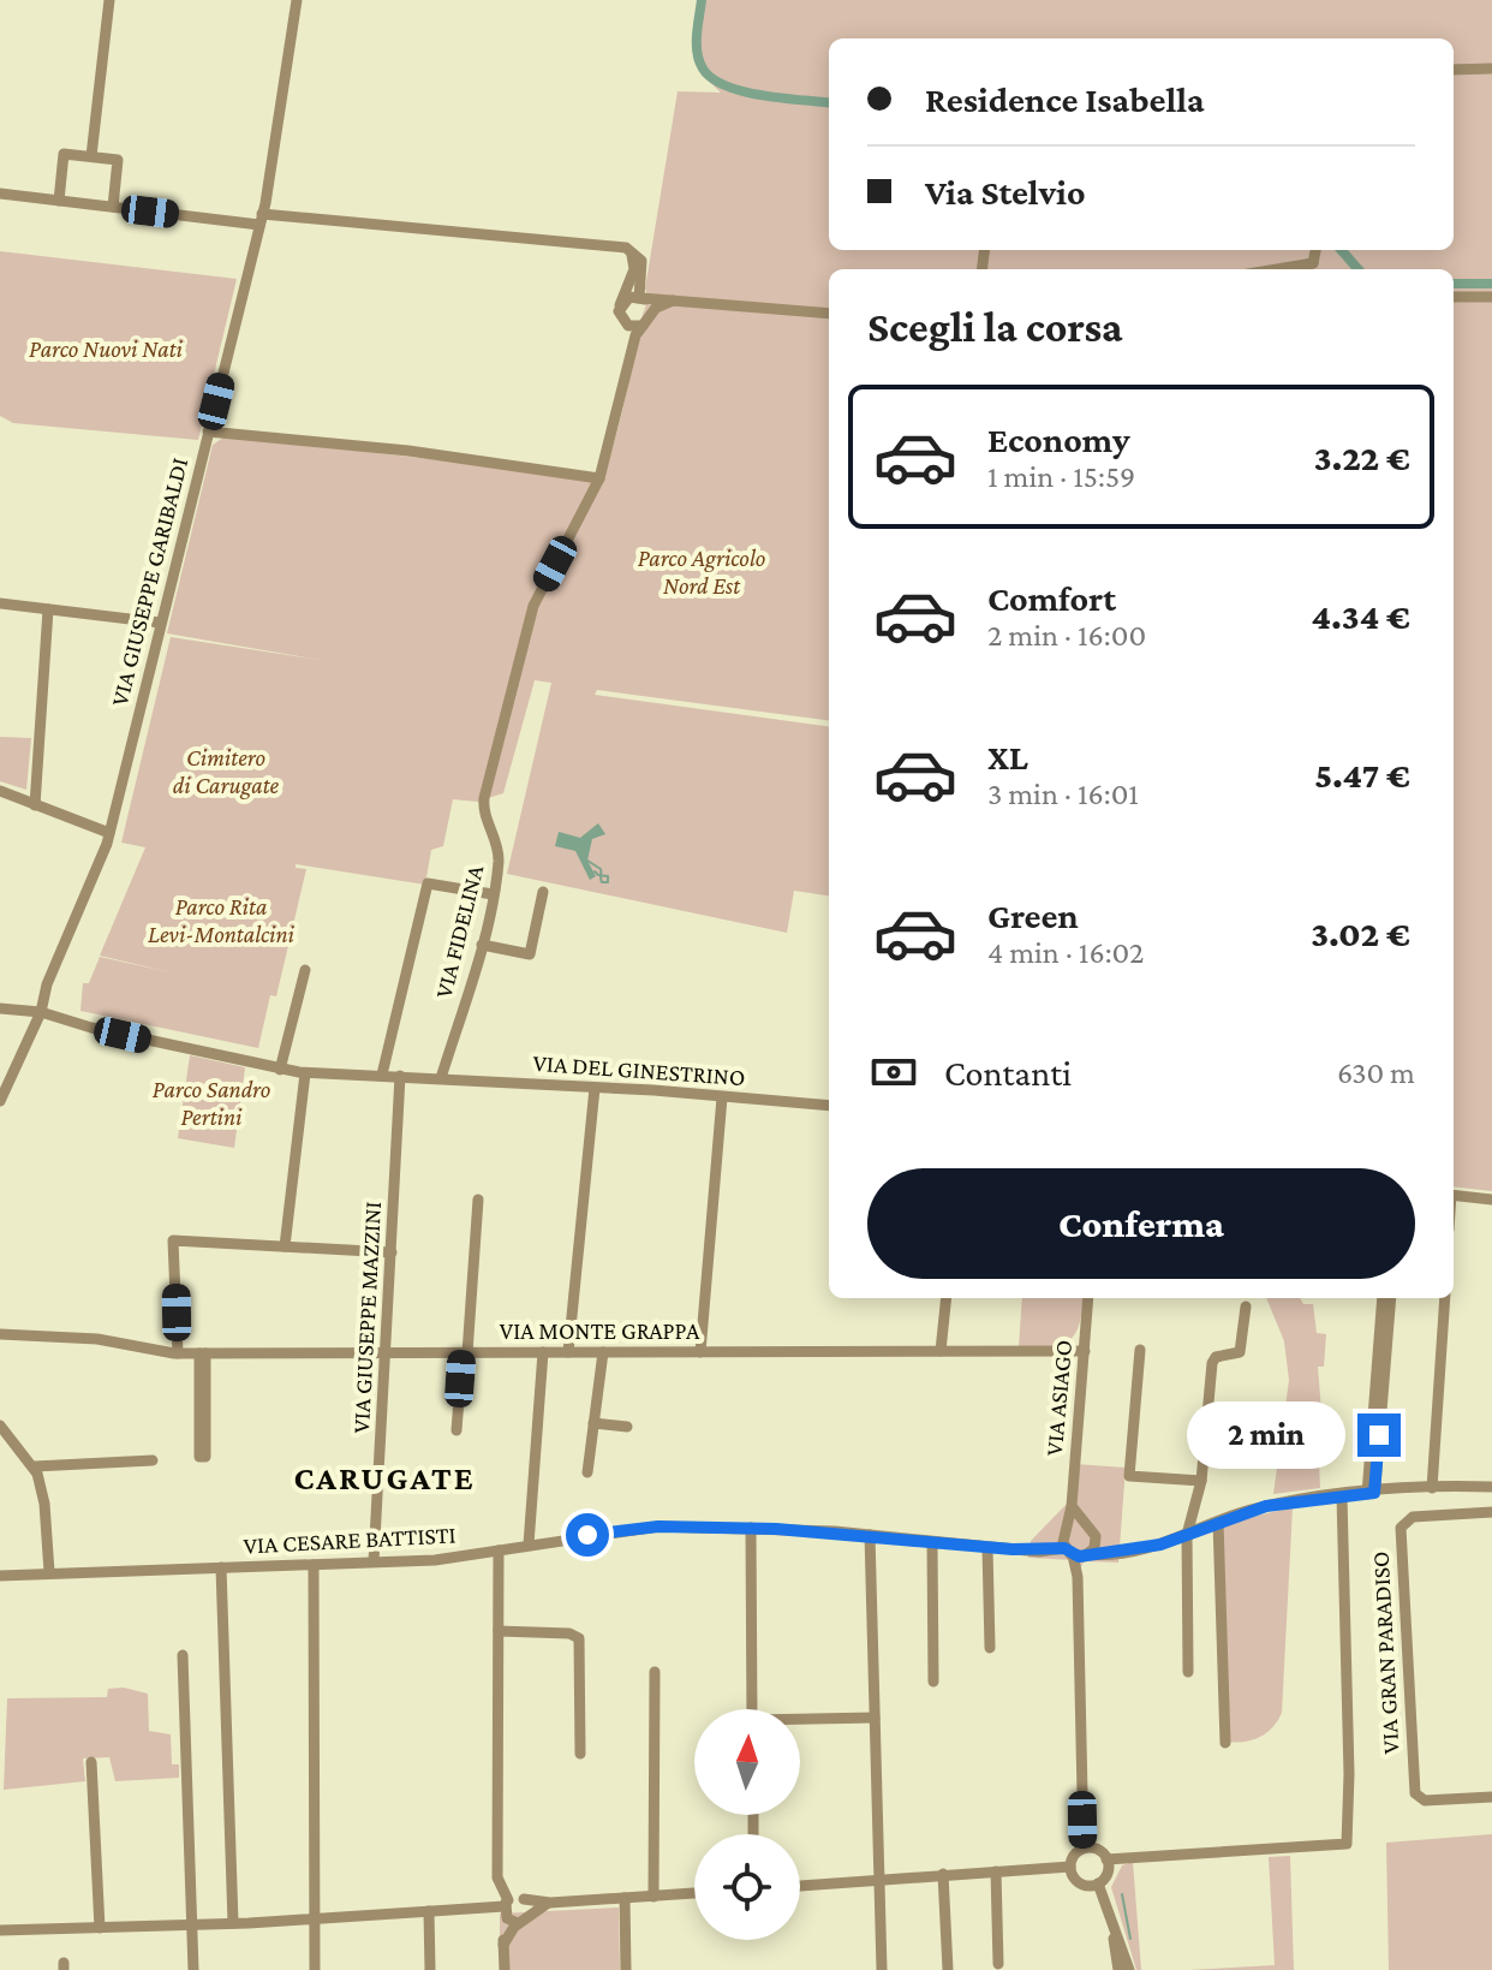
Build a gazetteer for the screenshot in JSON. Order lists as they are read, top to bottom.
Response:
{
  "streets": {
    "street": [
      "VIA GIUSEPPE GARIBALDI",
      "VIA FIDELINA",
      "VIA DEL GINESTRINO",
      "VIA GIUSEPPE MAZZINI",
      "VIA MONTE GRAPPA",
      "VIA ASIAGO",
      "VIA CESARE BATTISTI",
      "VIA GRAN PARADISO"
    ]
  },
  "crossings": [
    ["VIA FIDELINA", "VIA DEL GINESTRINO"],
    ["VIA GIUSEPPE MAZZINI", "VIA MONTE GRAPPA"],
    ["VIA GIUSEPPE MAZZINI", "VIA CESARE BATTISTI"],
    ["VIA MONTE GRAPPA", "VIA ASIAGO"],
    ["VIA ASIAGO", "VIA CESARE BATTISTI"]
  ],
  "districts": ["CARUGATE"],
  "parks": [
    "Parco Nuovi Nati",
    "Parco Agricolo Nord Est",
    "Cimitero di Carugate",
    "Parco Rita Levi-Montalcini",
    "Parco Sandro Pertini"
  ],
  "north": "top",
  "page": {
    "banner": ["Residence Isabella", "Via Stelvio"],
    "heading": "Scegli la corsa",
    "list": [
      {
        "name": "Economy",
        "note": "1 min · 15:59",
        "value": "3.22 €"
      },
      {
        "name": "Comfort",
        "note": "2 min · 16:00",
        "value": "4.34 €"
      },
      {
        "name": "XL",
        "note": "3 min · 16:01",
        "value": "5.47 €"
      },
      {
        "name": "Green",
        "note": "4 min · 16:02",
        "value": "3.02 €"
      }
    ],
    "pay": ["Contanti", "630 m"],
    "buttons": "Conferma",
    "bubble": "2 min"
  }
}
